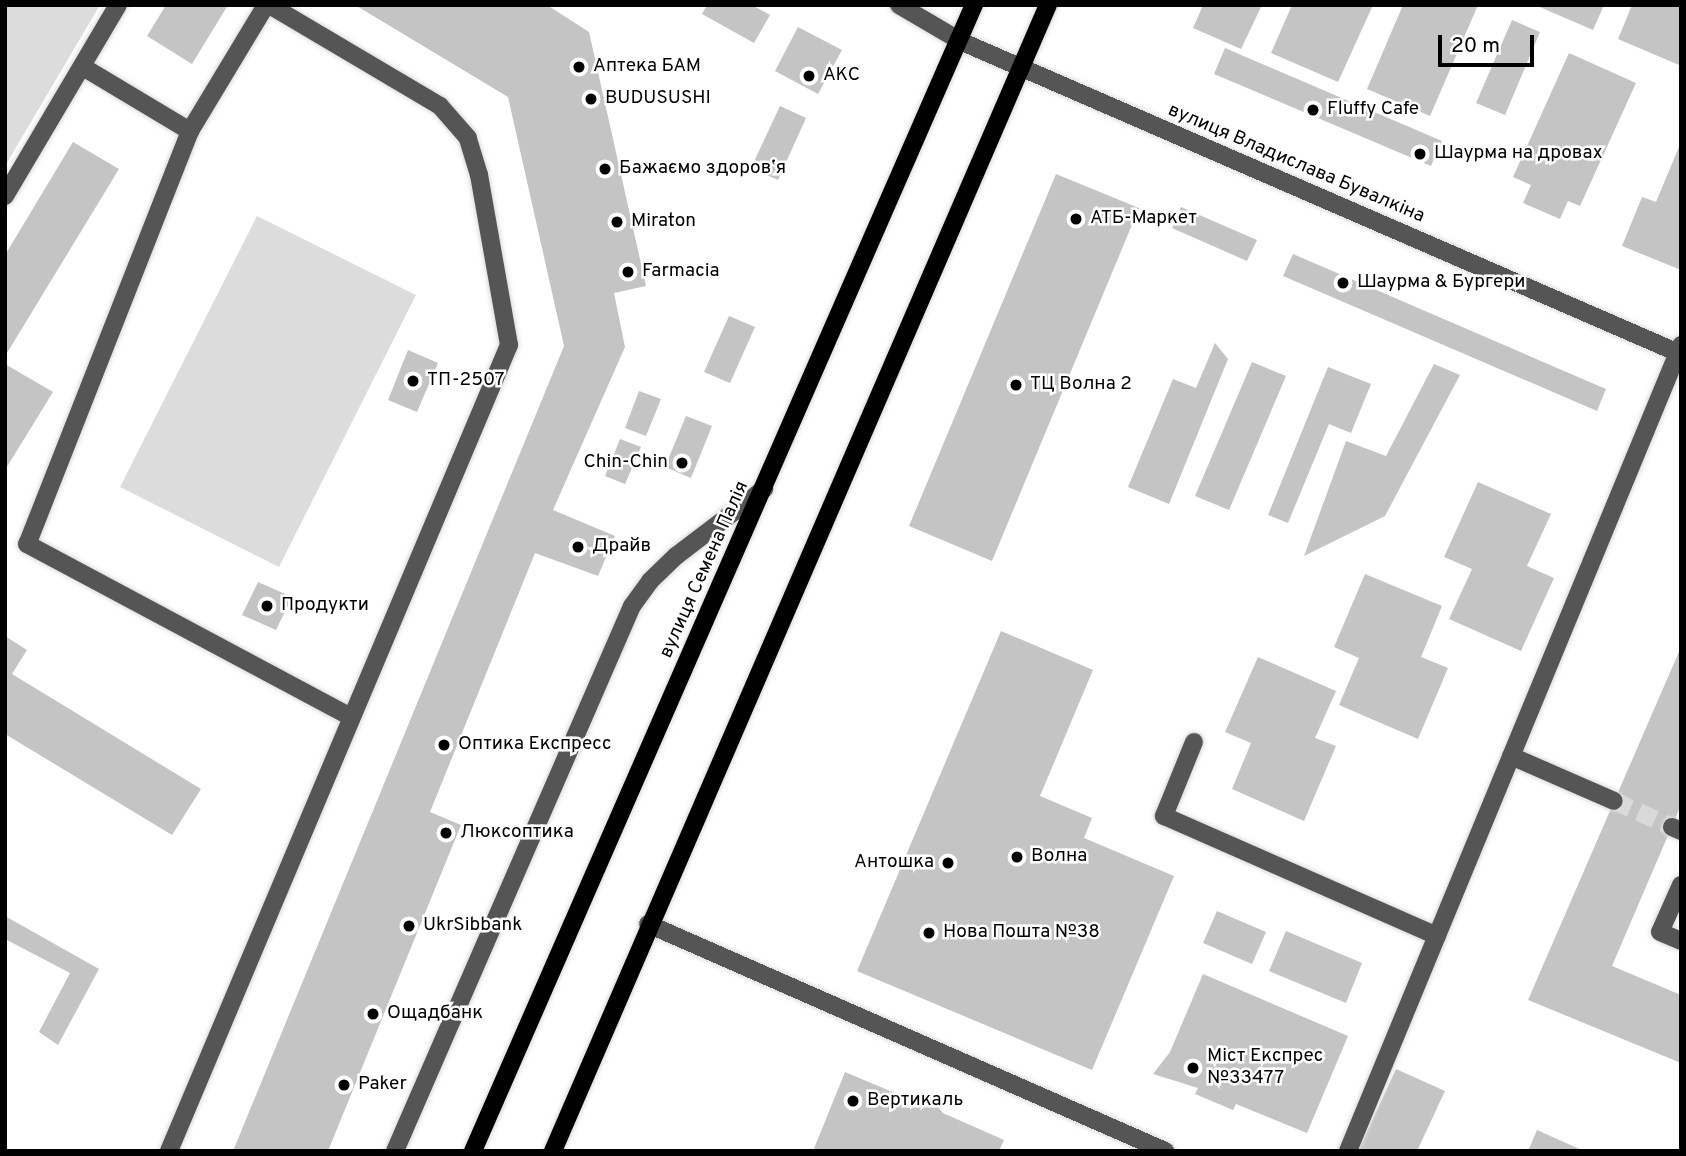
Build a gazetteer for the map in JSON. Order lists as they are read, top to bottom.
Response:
{
  "streets": {
    "main road": ["вулиця Семена Палія"],
    "street": ["вулиця Владислава Бувалкіна"]
  },
  "crossings": [
    ["вулиця Владислава Бувалкіна", "вулиця Семена Палія"]
  ],
  "places": [
    "Аптека БАМ",
    "АКС",
    "BUDUSUSHI",
    "Fluffy Cafe",
    "Шаурма на дровах",
    "Бажаємо здоровʼя",
    "АТБ-Маркет",
    "Miraton",
    "Farmacia",
    "Шаурма & Бургери",
    "ТП-2507",
    "ТЦ Волна 2",
    "Chin-Chin",
    "Драйв",
    "Продукти",
    "Оптика Експресс",
    "Люксоптика",
    "Волна",
    "Антошка",
    "UkrSibbank",
    "Нова Пошта №38",
    "Ощадбанк",
    "Міст Експрес №33477",
    "Paker",
    "Вертикаль"
  ],
  "scale_bar": "20 m"
}
